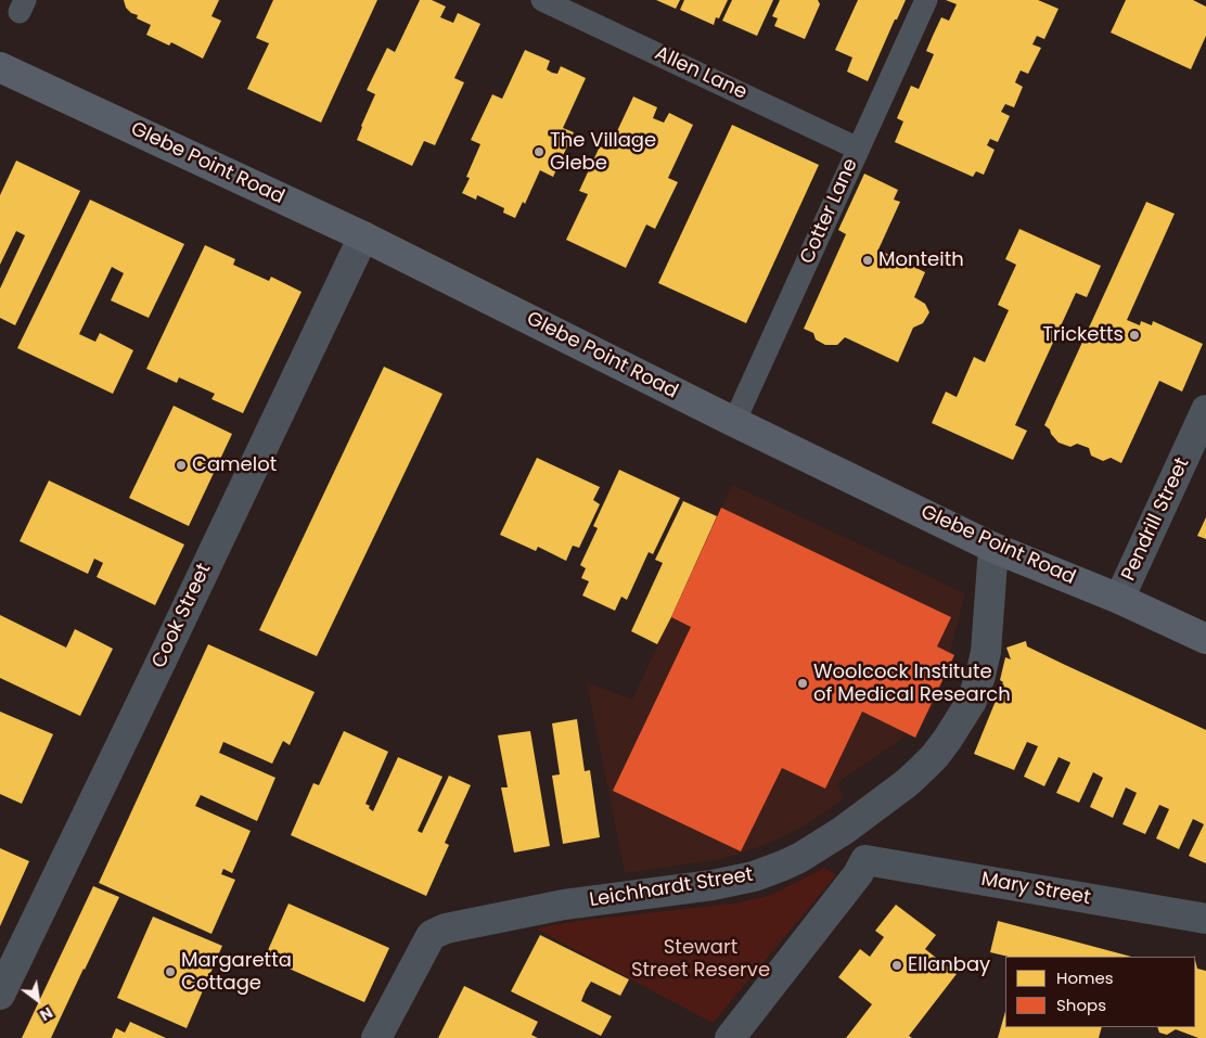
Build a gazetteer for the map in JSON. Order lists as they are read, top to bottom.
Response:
{
  "streets": {
    "street": [
      "Glebe Point Road",
      "Pendrill Street",
      "Cook Street",
      "Leichhardt Street",
      "Mary Street"
    ],
    "lane": ["Allen Lane", "Cotter Lane"]
  },
  "crossings": [
    ["Allen Lane", "Cotter Lane"],
    ["Glebe Point Road", "Cotter Lane"],
    ["Glebe Point Road", "Pendrill Street"],
    ["Glebe Point Road", "Cook Street"],
    ["Glebe Point Road", "Leichhardt Street"]
  ],
  "parks": ["Stewart Street Reserve"],
  "places": [
    "The Village Glebe",
    "Monteith",
    "Tricketts",
    "Camelot",
    "Woolcock Institute of Medical Research",
    "Ellanbay",
    "Margaretta Cottage"
  ],
  "legend": ["Homes", "Shops"],
  "north": "bottom right"
}
